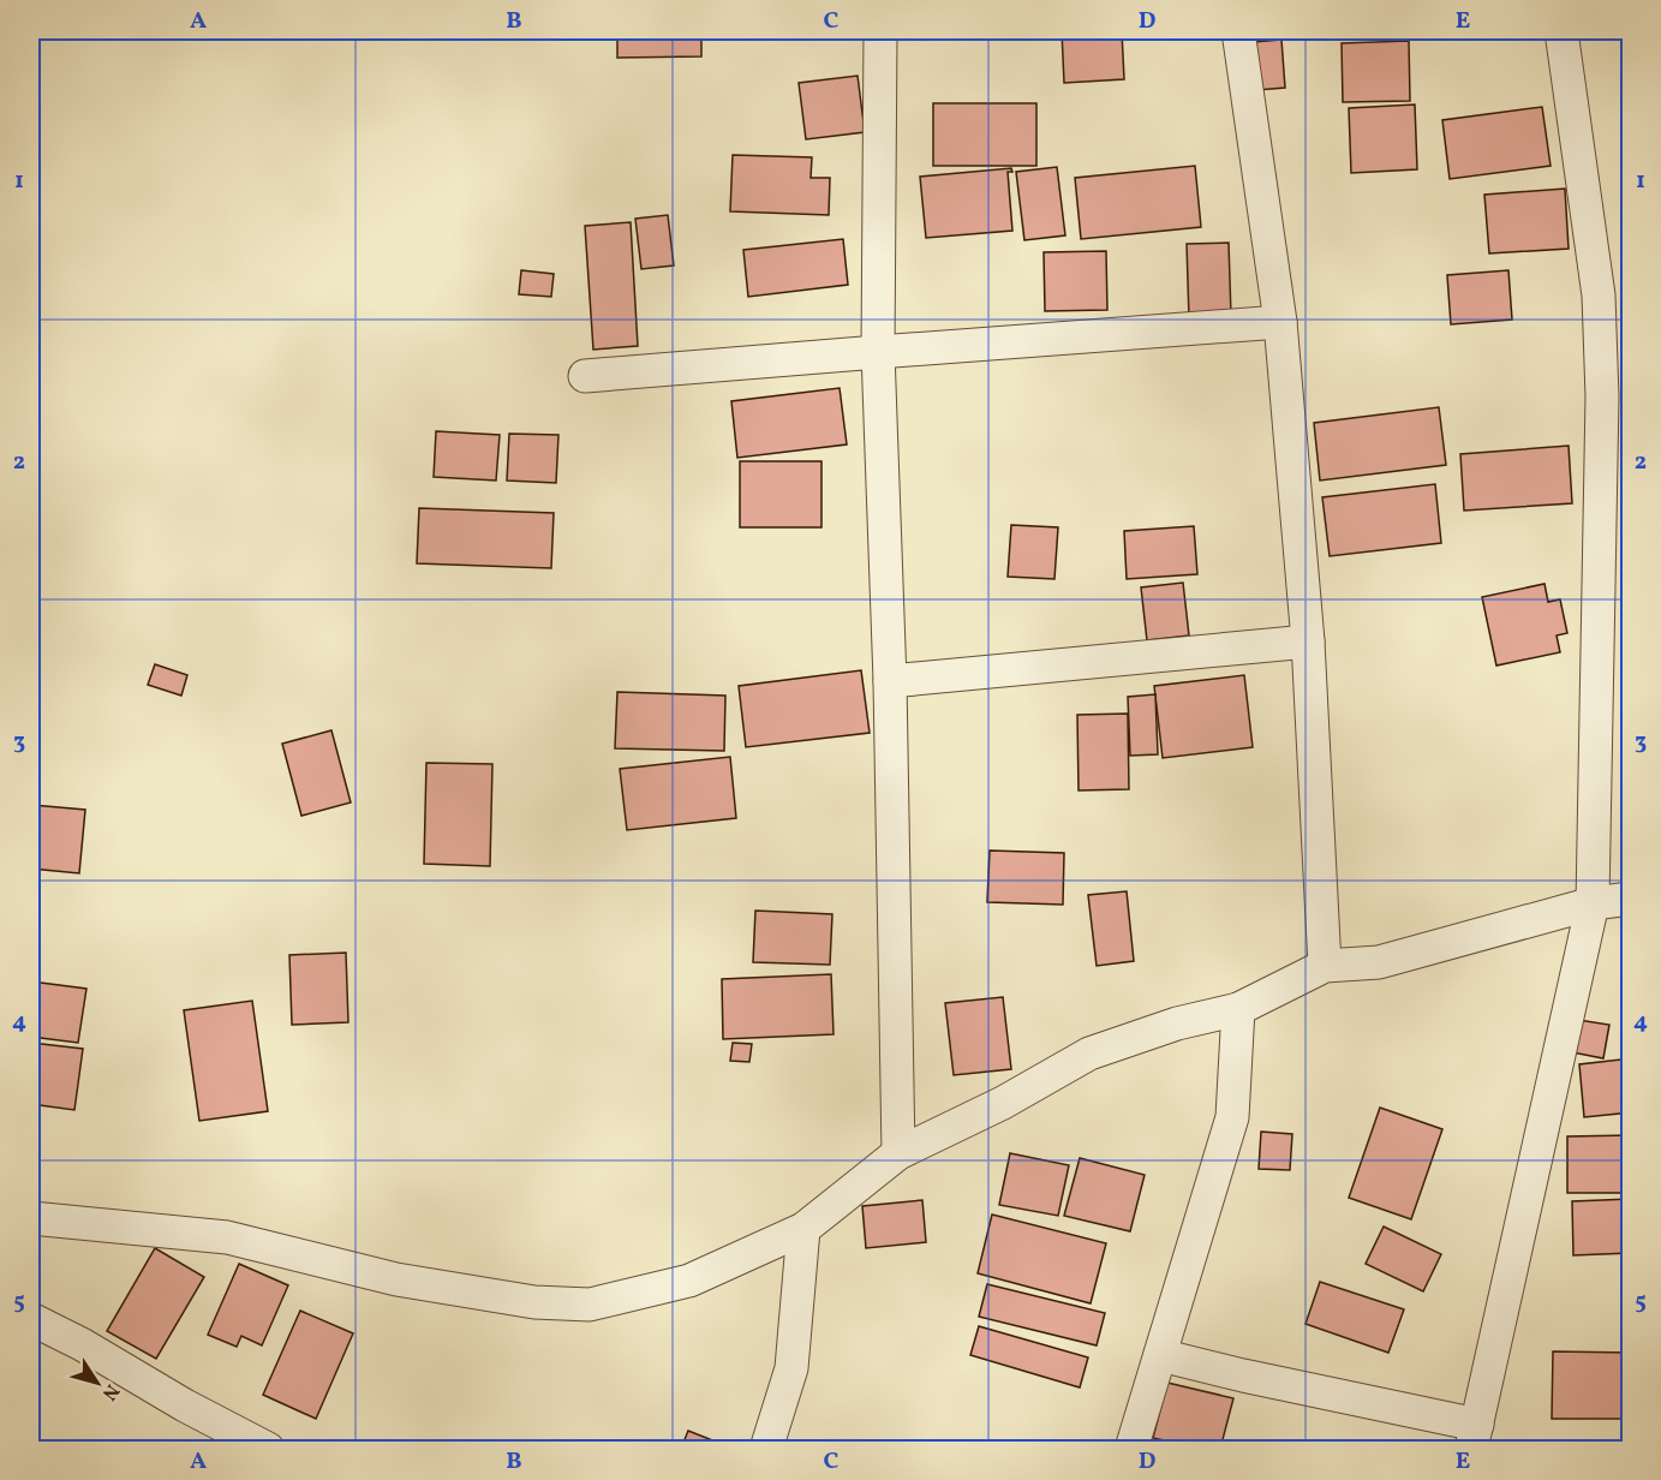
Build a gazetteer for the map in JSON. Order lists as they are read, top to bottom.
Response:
{
  "north": "bottom right",
  "grid": {
    "columns": [
      "A",
      "B",
      "C",
      "D",
      "E"
    ],
    "rows": [
      "1",
      "2",
      "3",
      "4",
      "5"
    ]
  }
}
